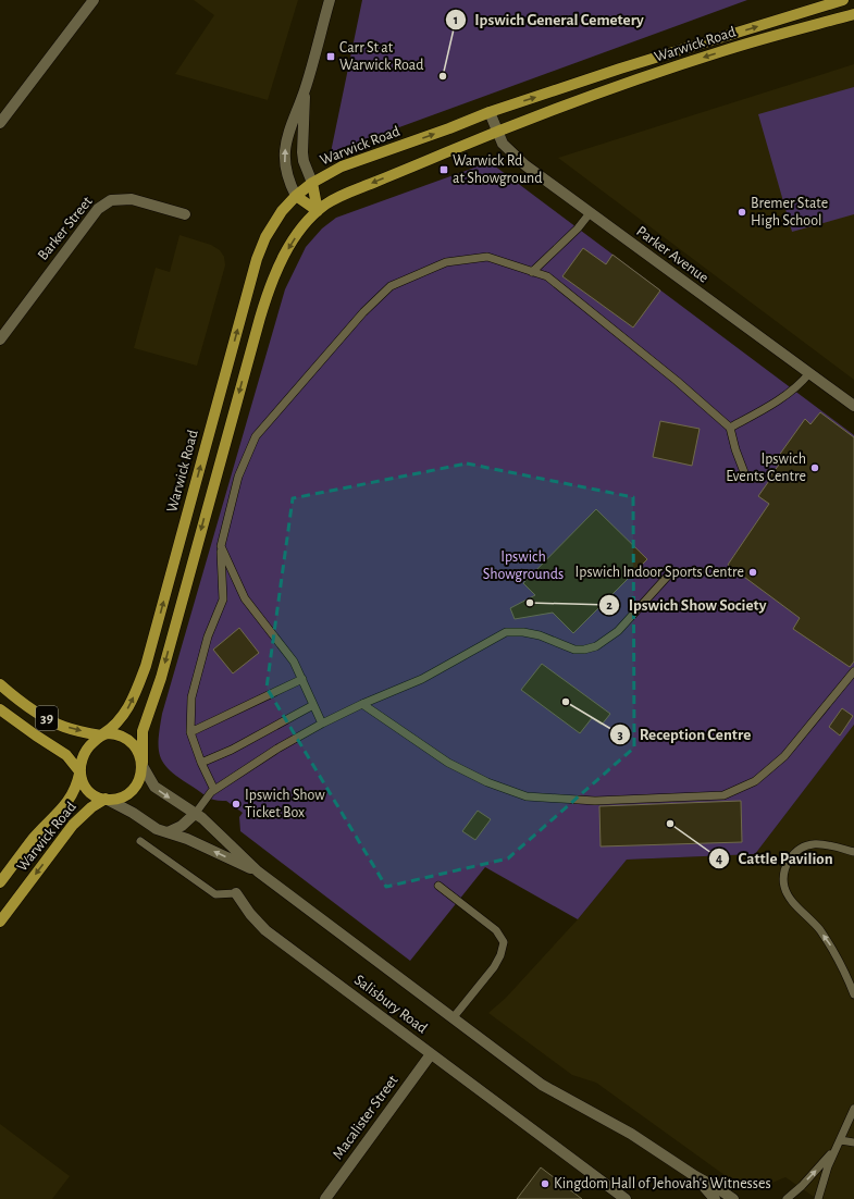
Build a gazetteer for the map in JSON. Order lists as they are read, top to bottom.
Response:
{
  "streets": {
    "main road": ["Warwick Road", "39"],
    "street": [
      "Barker Street",
      "Parker Avenue",
      "Salisbury Road",
      "Macalister Street"
    ]
  },
  "crossings": [
    ["Warwick Road", "Parker Avenue"],
    ["Warwick Road", "39"],
    ["Warwick Road", "Salisbury Road"],
    ["39", "Salisbury Road"],
    ["Salisbury Road", "Macalister Street"]
  ],
  "parks": ["Ipswich Showgrounds"],
  "places": {
    "transit": ["Carr St at Warwick Road", "Warwick Rd at Showground"],
    "other": [
      "Ipswich General Cemetery",
      "Bremer State High School",
      "Ipswich Events Centre",
      "Ipswich Indoor Sports Centre",
      "Ipswich Show Society",
      "Reception Centre",
      "Ipswich Show Ticket Box",
      "Cattle Pavilion",
      "Kingdom Hall of Jehovah's Witnesses"
    ]
  }
}
